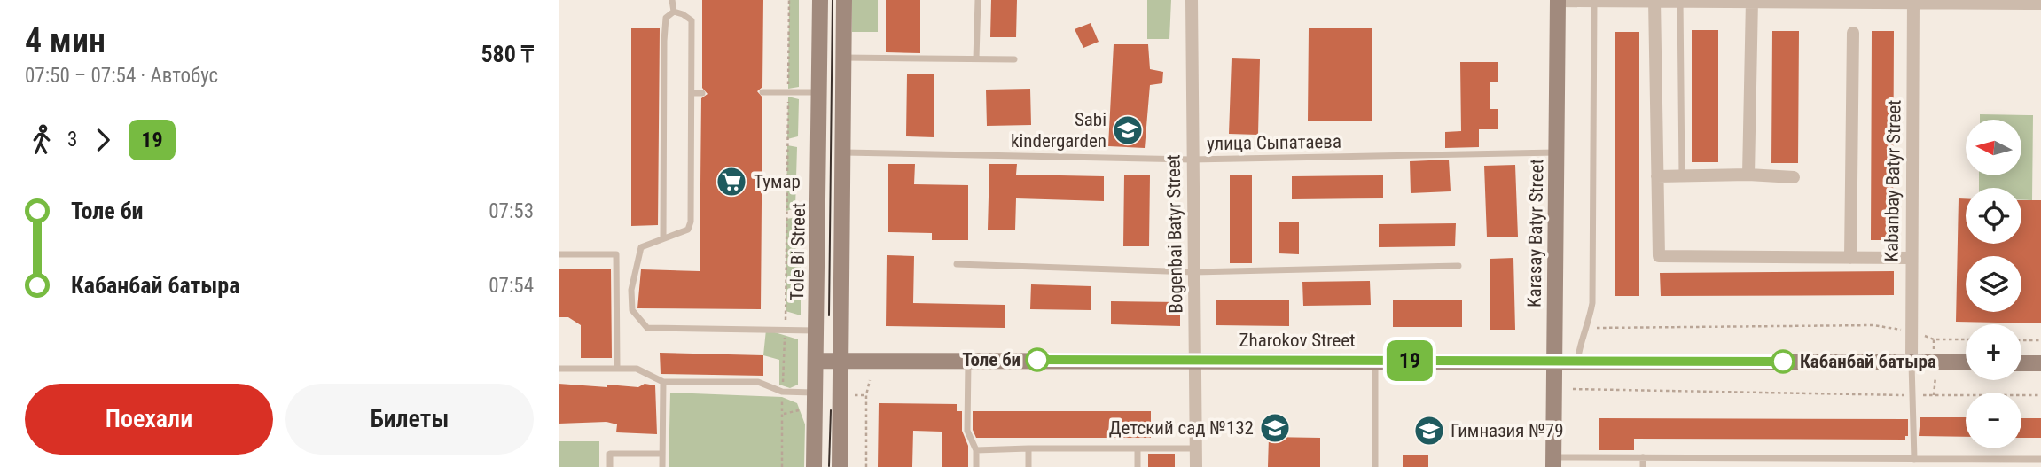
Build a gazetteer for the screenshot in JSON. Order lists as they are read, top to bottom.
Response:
{
  "streets": {
    "street": [
      "Kabanbay Batyr Street",
      "Karasay Batyr Street",
      "Bogenbai Batyr Street",
      "Tole Bi Street",
      "Zharokov Street"
    ],
    "lane": ["улица Сыпатаева"]
  },
  "crossings": [
    ["улица Сыпатаева", "Karasay Batyr Street"],
    ["улица Сыпатаева", "Bogenbai Batyr Street"],
    ["Kabanbay Batyr Street", "Zharokov Street"],
    ["Karasay Batyr Street", "Zharokov Street"],
    ["Bogenbai Batyr Street", "Zharokov Street"],
    ["Tole Bi Street", "Zharokov Street"]
  ],
  "places": {
    "school or university": ["Sabi kindergarden", "Детский сад №132", "Гимназия №79"],
    "supermarket": ["Тумар"],
    "other": ["Толе би", "Кабанбай батыра"]
  },
  "lines": ["bus line 19"],
  "north": "left",
  "page": {
    "heading": ["4 мин", "07:50 – 07:54 · Автобус", "580 ₸"],
    "on_map": "19",
    "legs": ["3", "19"],
    "map_buttons": ["+", "−"],
    "list": [
      {
        "name": "Толе би",
        "value": "07:53"
      },
      {
        "name": "Кабанбай батыра",
        "value": "07:54"
      }
    ],
    "buttons": ["Поехали", "Билеты"]
  }
}
